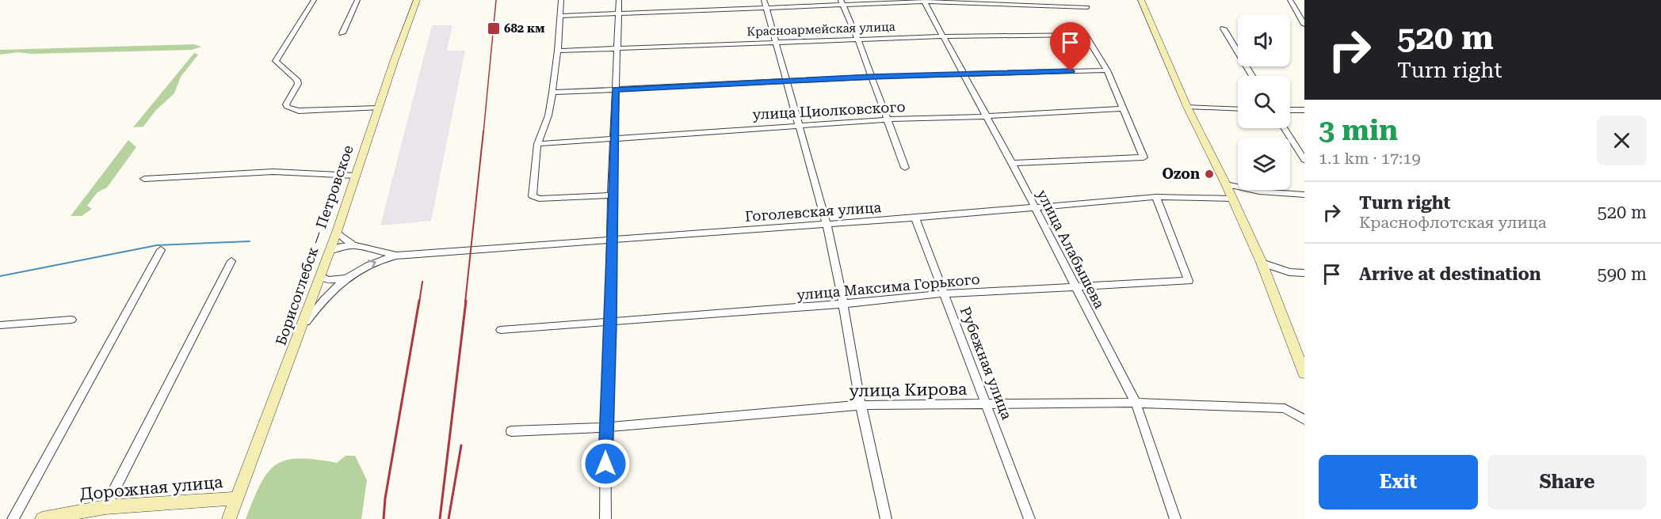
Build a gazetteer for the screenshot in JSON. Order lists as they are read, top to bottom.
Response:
{
  "streets": {
    "street": [
      "Красноармейская улица",
      "улица Циолковского",
      "Гоголевская улица",
      "Борисоглебск — Петровское",
      "улица Алабышева",
      "улица Максима Горького",
      "Рубежная улица",
      "улица Кирова",
      "Дорожная улица"
    ]
  },
  "crossings": [
    ["Красноармейская улица", "улица Алабышева"],
    ["улица Циолковского", "улица Алабышева"],
    ["Гоголевская улица", "улица Алабышева"],
    ["Гоголевская улица", "улица Максима Горького"],
    ["Гоголевская улица", "Рубежная улица"],
    ["Борисоглебск — Петровское", "Дорожная улица"],
    ["улица Алабышева", "улица Максима Горького"],
    ["улица Алабышева", "улица Кирова"],
    ["улица Максима Горького", "Рубежная улица"],
    ["Рубежная улица", "улица Кирова"]
  ],
  "places": {
    "transit": ["682 км"],
    "other": ["Ozon"]
  },
  "page": {
    "turn": ["520 m", "Turn right"],
    "heading": ["3 min", "1.1 km · 17:19"],
    "list": [
      {
        "name": "Turn right",
        "note": "Краснофлотская улица",
        "value": "520 m"
      },
      {
        "name": "Arrive at destination",
        "value": "590 m"
      }
    ],
    "buttons": ["Exit", "Share"]
  }
}
